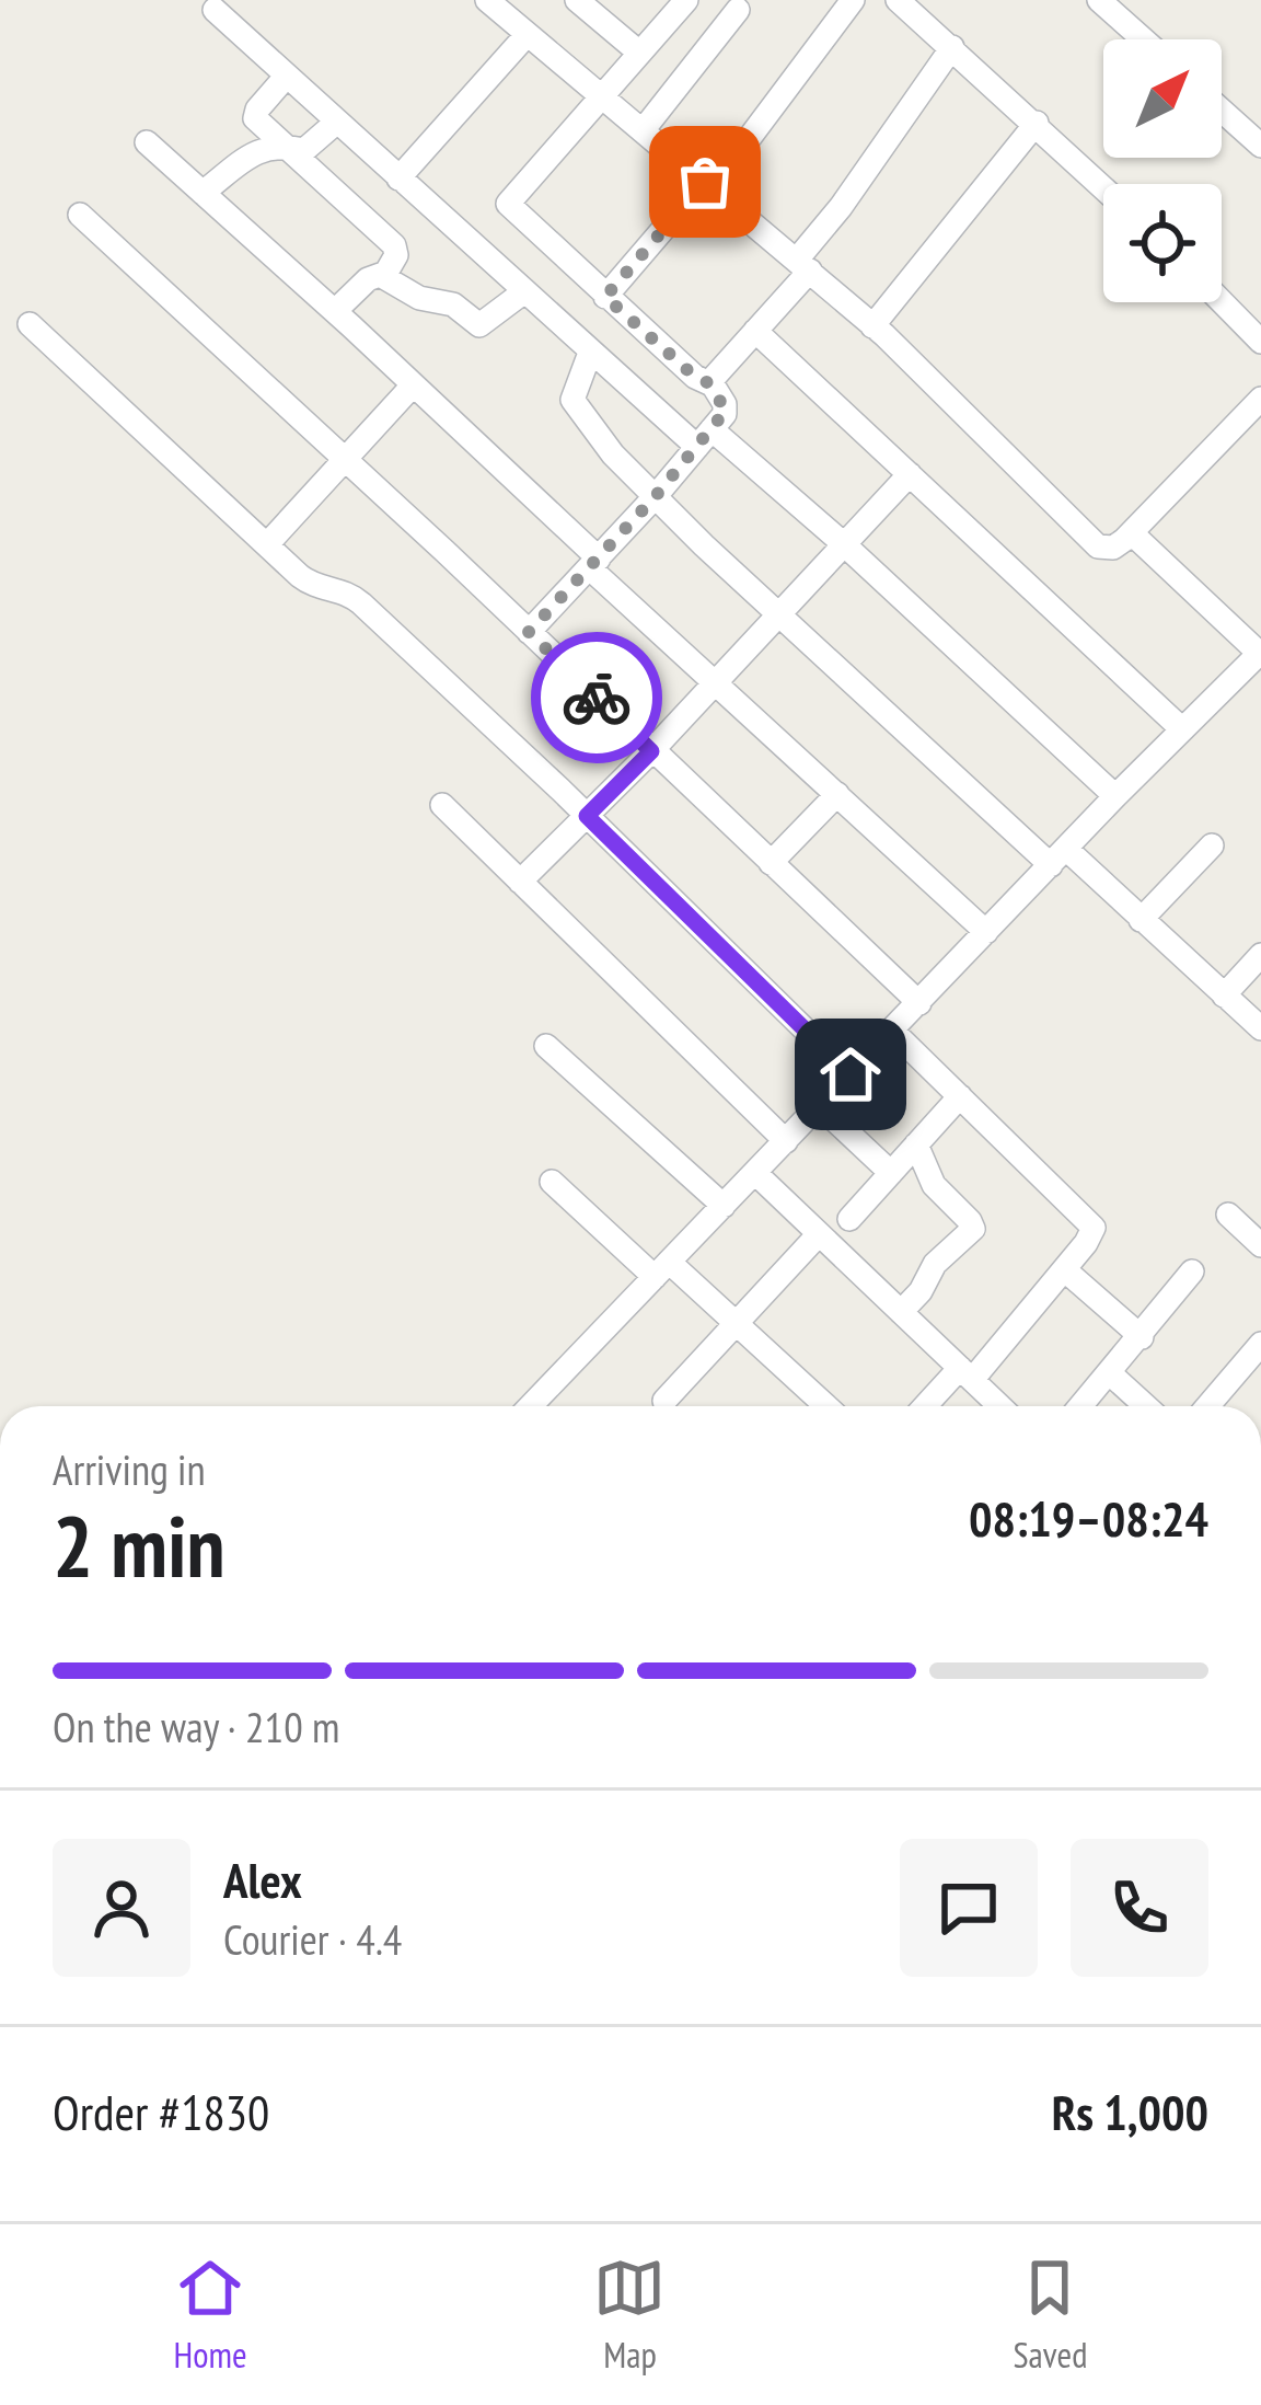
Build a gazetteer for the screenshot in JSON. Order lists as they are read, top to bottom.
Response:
{
  "north": "top right",
  "page": {
    "heading": ["2 min", "Arriving in", "08:19–08:24"],
    "panel": [
      "Alex",
      "Courier · 4.4",
      "Order #1830",
      "Rs 1,000"
    ],
    "bar": "On the way · 210 m",
    "tabs": ["Home", "Map", "Saved"]
  }
}
